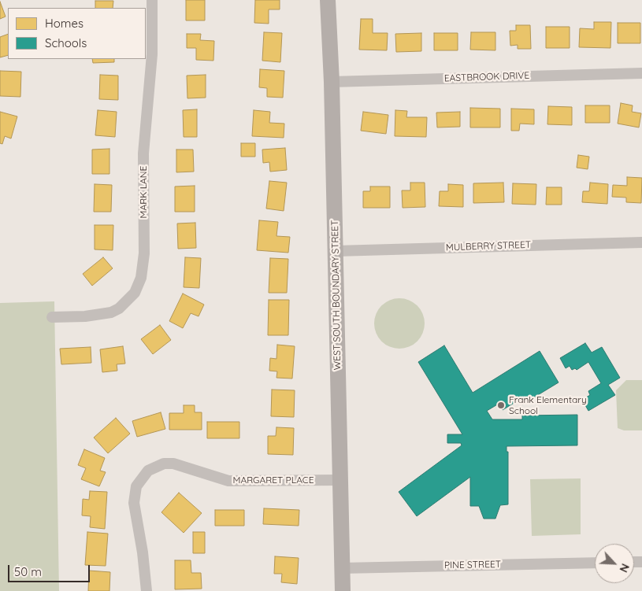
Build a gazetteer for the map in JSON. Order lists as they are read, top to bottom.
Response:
{
  "streets": {
    "street": [
      "EASTBROOK DRIVE",
      "MARK LANE",
      "MULBERRY STREET",
      "WEST SOUTH BOUNDARY STREET",
      "MARGARET PLACE",
      "PINE STREET"
    ]
  },
  "crossings": [
    ["EASTBROOK DRIVE", "WEST SOUTH BOUNDARY STREET"],
    ["MULBERRY STREET", "WEST SOUTH BOUNDARY STREET"],
    ["WEST SOUTH BOUNDARY STREET", "MARGARET PLACE"],
    ["WEST SOUTH BOUNDARY STREET", "PINE STREET"]
  ],
  "places": ["Frank Elementary School"],
  "legend": ["Homes", "Schools"],
  "scale_bar": "50 m",
  "north": "bottom right"
}
